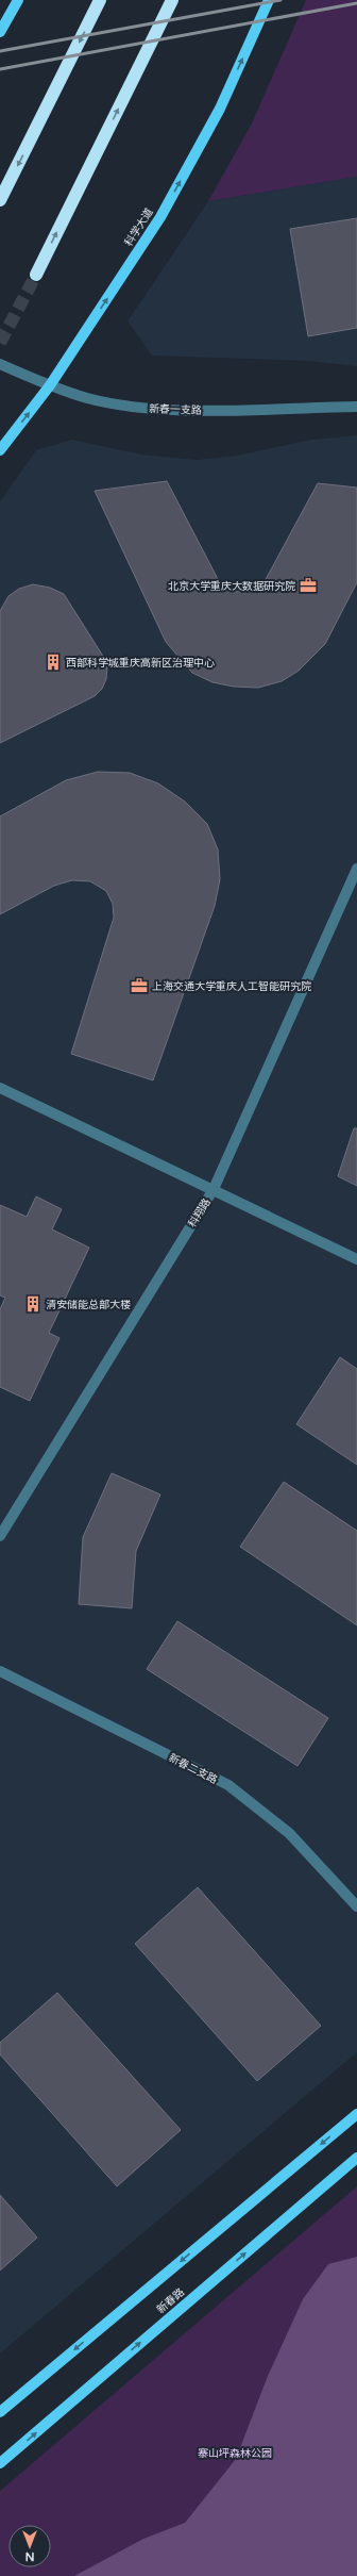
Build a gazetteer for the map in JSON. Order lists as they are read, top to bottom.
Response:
{
  "streets": {
    "main road": ["科学大道", "新春路"],
    "street": ["新春一支路", "科翔路", "新春二支路"]
  },
  "crossings": [
    ["科学大道", "新春一支路"]
  ],
  "one_way": ["科学大道"],
  "parks": ["寨山坪森林公园"],
  "places": {
    "office": ["北京大学重庆大数据研究院", "上海交通大学重庆人工智能研究院"],
    "building": ["西部科学城重庆高新区治理中心", "清安储能总部大楼"]
  },
  "north": "bottom"
}
